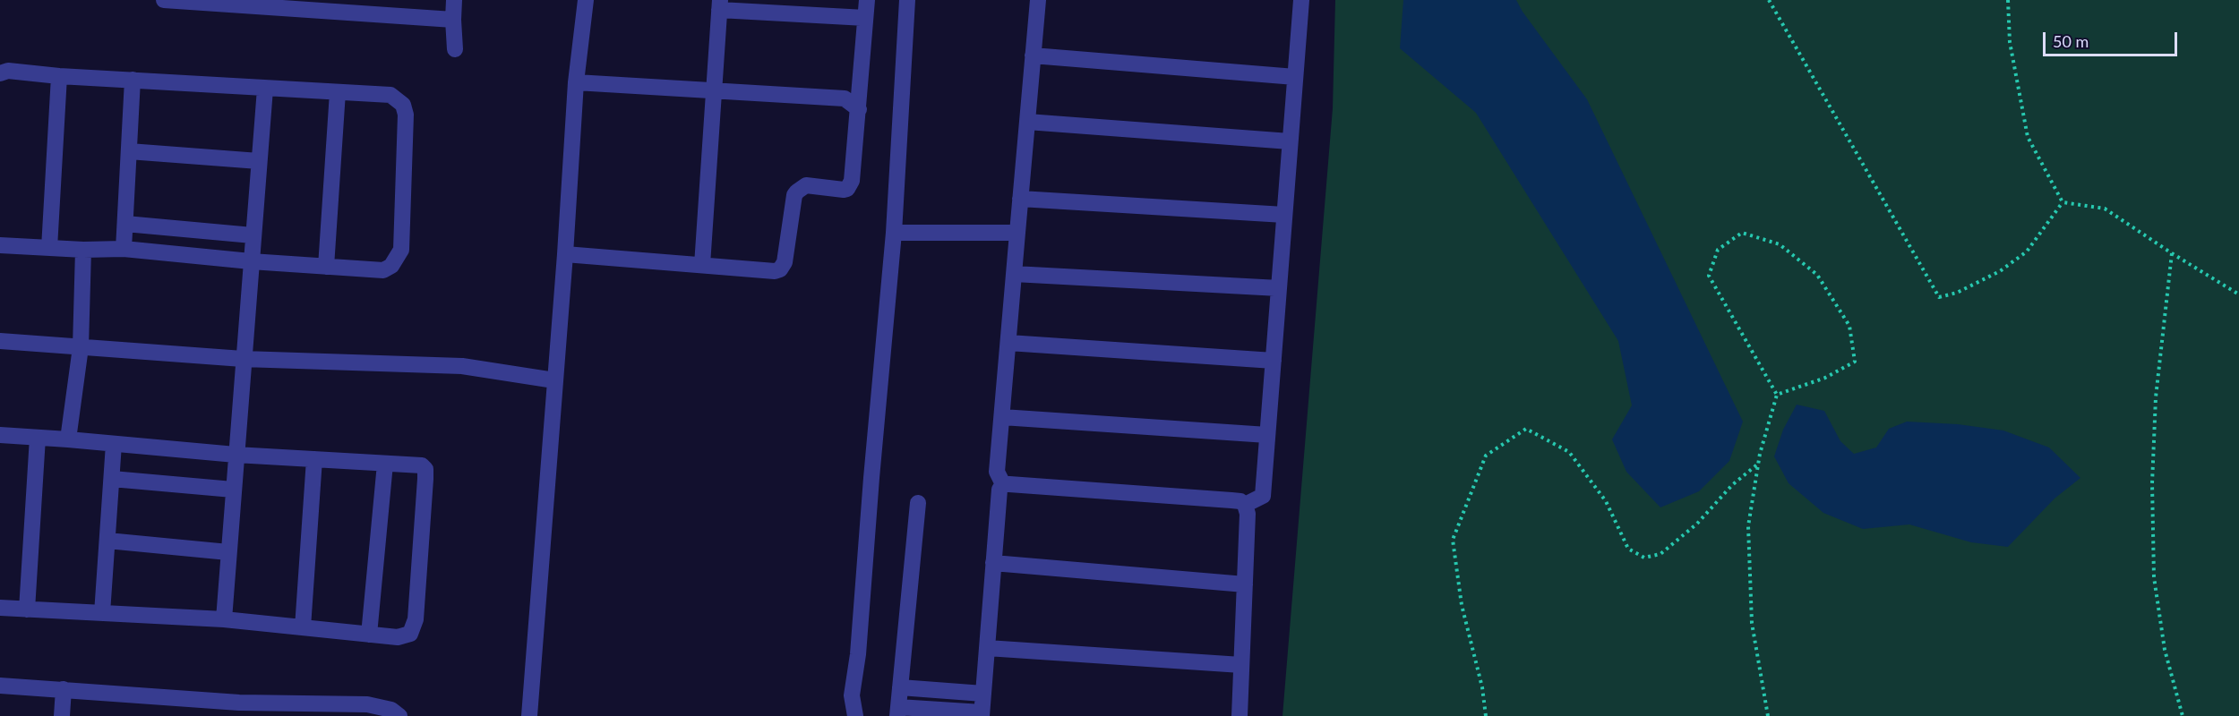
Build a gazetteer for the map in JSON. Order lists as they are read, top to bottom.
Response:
{
  "scale_bar": "50 m"
}
